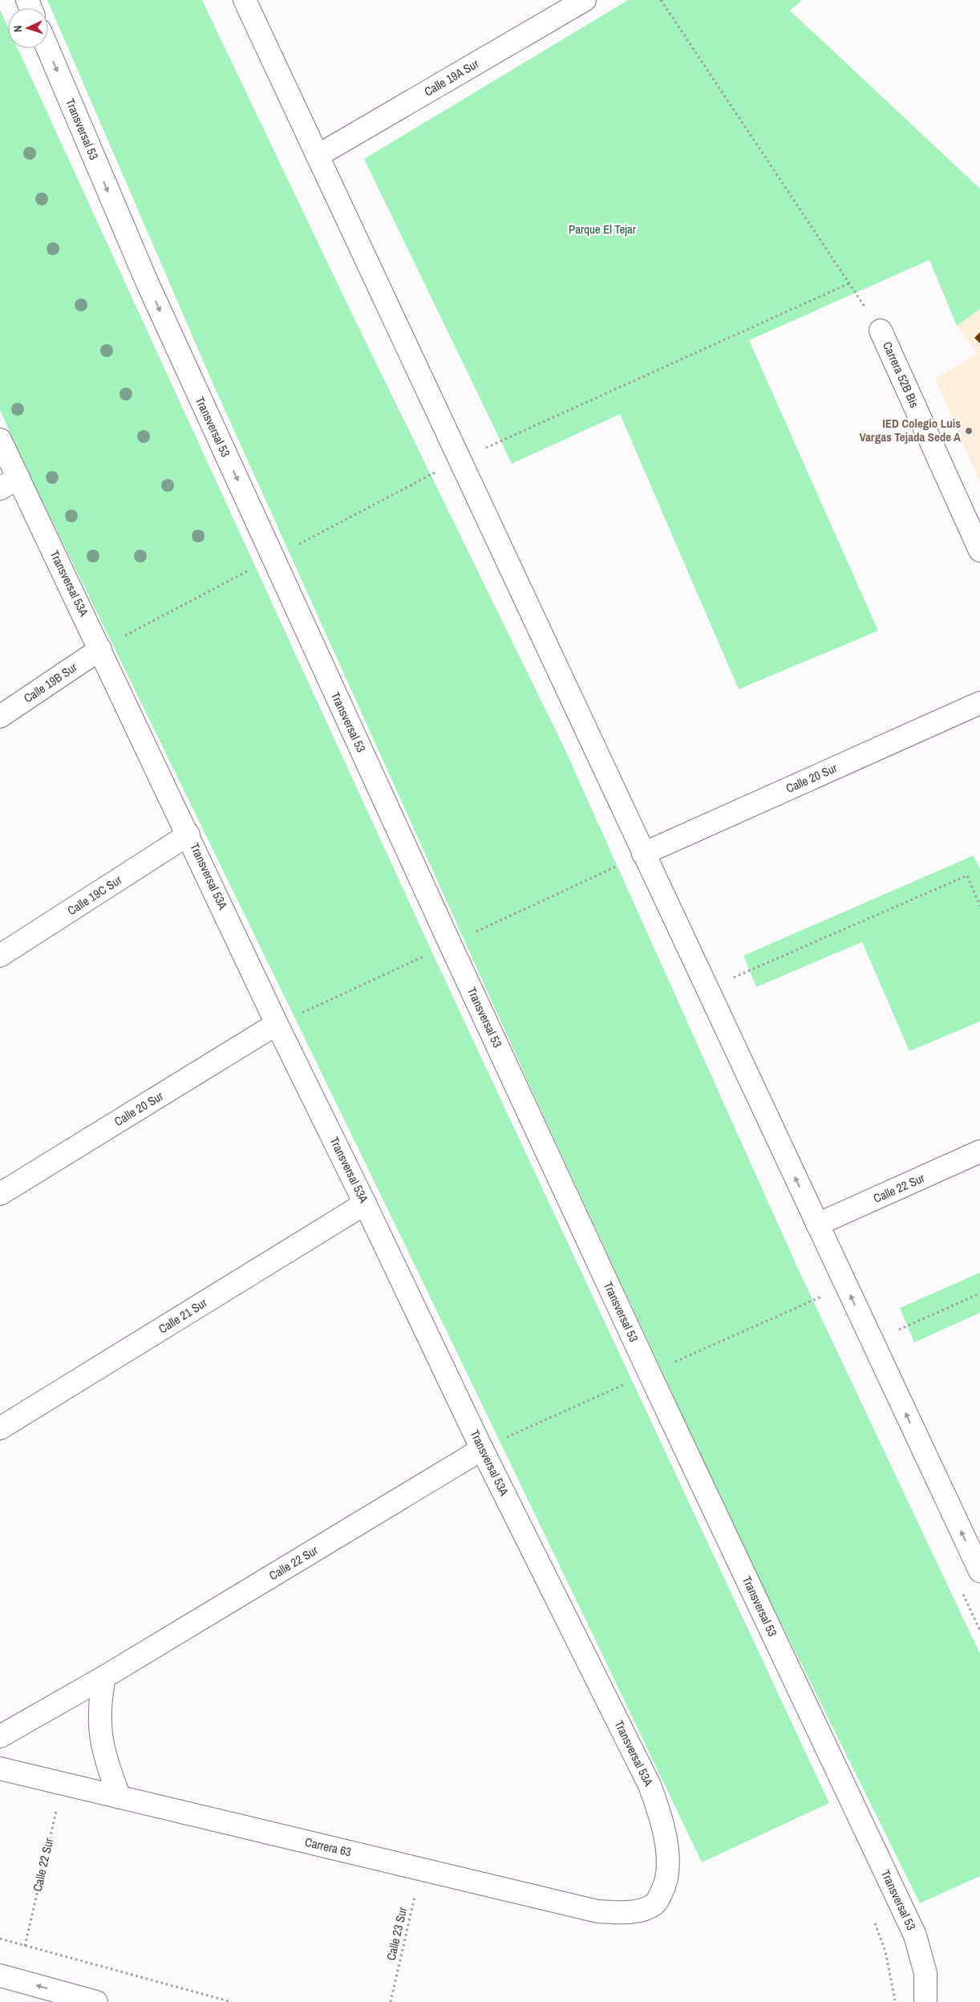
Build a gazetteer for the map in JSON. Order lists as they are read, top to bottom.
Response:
{
  "streets": {
    "street": [
      "Calle 19A Sur",
      "Transversal 53",
      "Carrera 52B Bis",
      "Transversal 53A",
      "Calle 19B Sur",
      "Calle 20 Sur",
      "Calle 19C Sur",
      "Calle 22 Sur",
      "Calle 21 Sur",
      "Carrera 63"
    ],
    "path": ["Calle 23 Sur"]
  },
  "crossings": [
    ["Transversal 53A", "Calle 19B Sur"],
    ["Transversal 53A", "Calle 20 Sur"],
    ["Transversal 53A", "Calle 19C Sur"],
    ["Transversal 53A", "Calle 22 Sur"],
    ["Transversal 53A", "Calle 21 Sur"],
    ["Transversal 53A", "Carrera 63"],
    ["Calle 22 Sur", "Carrera 63"],
    ["Carrera 63", "Calle 23 Sur"]
  ],
  "one_way": ["Transversal 53"],
  "parks": ["Parque El Tejar"],
  "places": ["IED Colegio Luis Vargas Tejada Sede A"],
  "north": "left"
}
